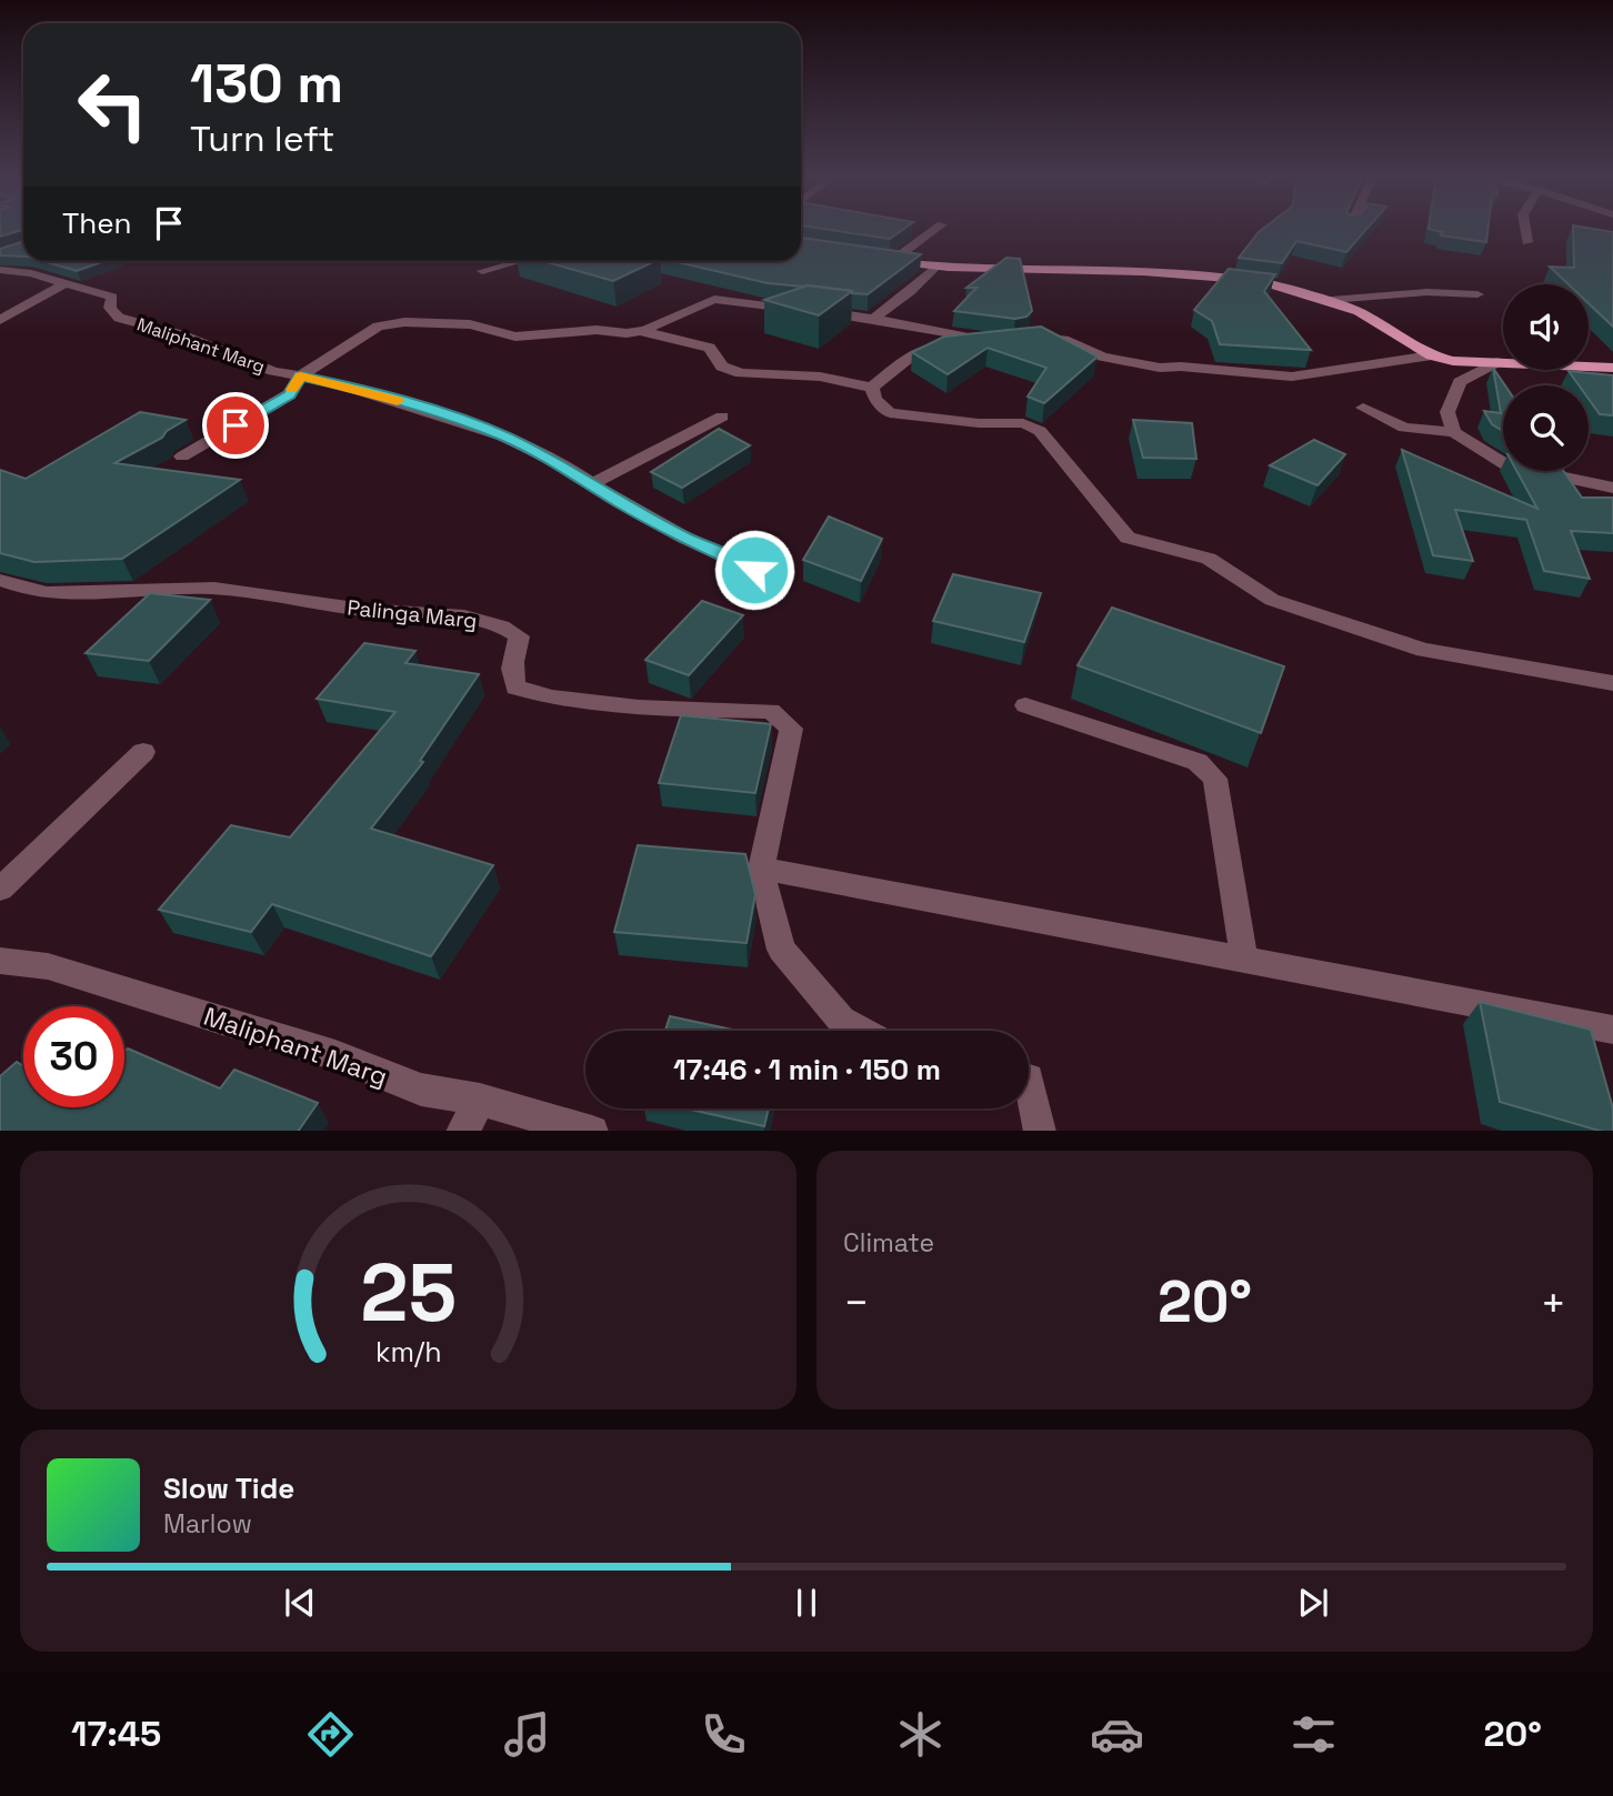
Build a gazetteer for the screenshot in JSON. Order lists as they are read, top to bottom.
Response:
{
  "streets": {
    "street": ["Maliphant Marg", "Palinga Marg"]
  },
  "page": {
    "turn": ["130 m", "Turn left"],
    "then": "Then",
    "limit": "30",
    "trip": "17:46 · 1 min · 150 m",
    "tile": "Climate",
    "heat": ["−", "20°", "+"],
    "song": ["Slow Tide", "Marlow"],
    "tabs": ["17:45", "20°"],
    "gauge": ["25", "km/h"]
  }
}
